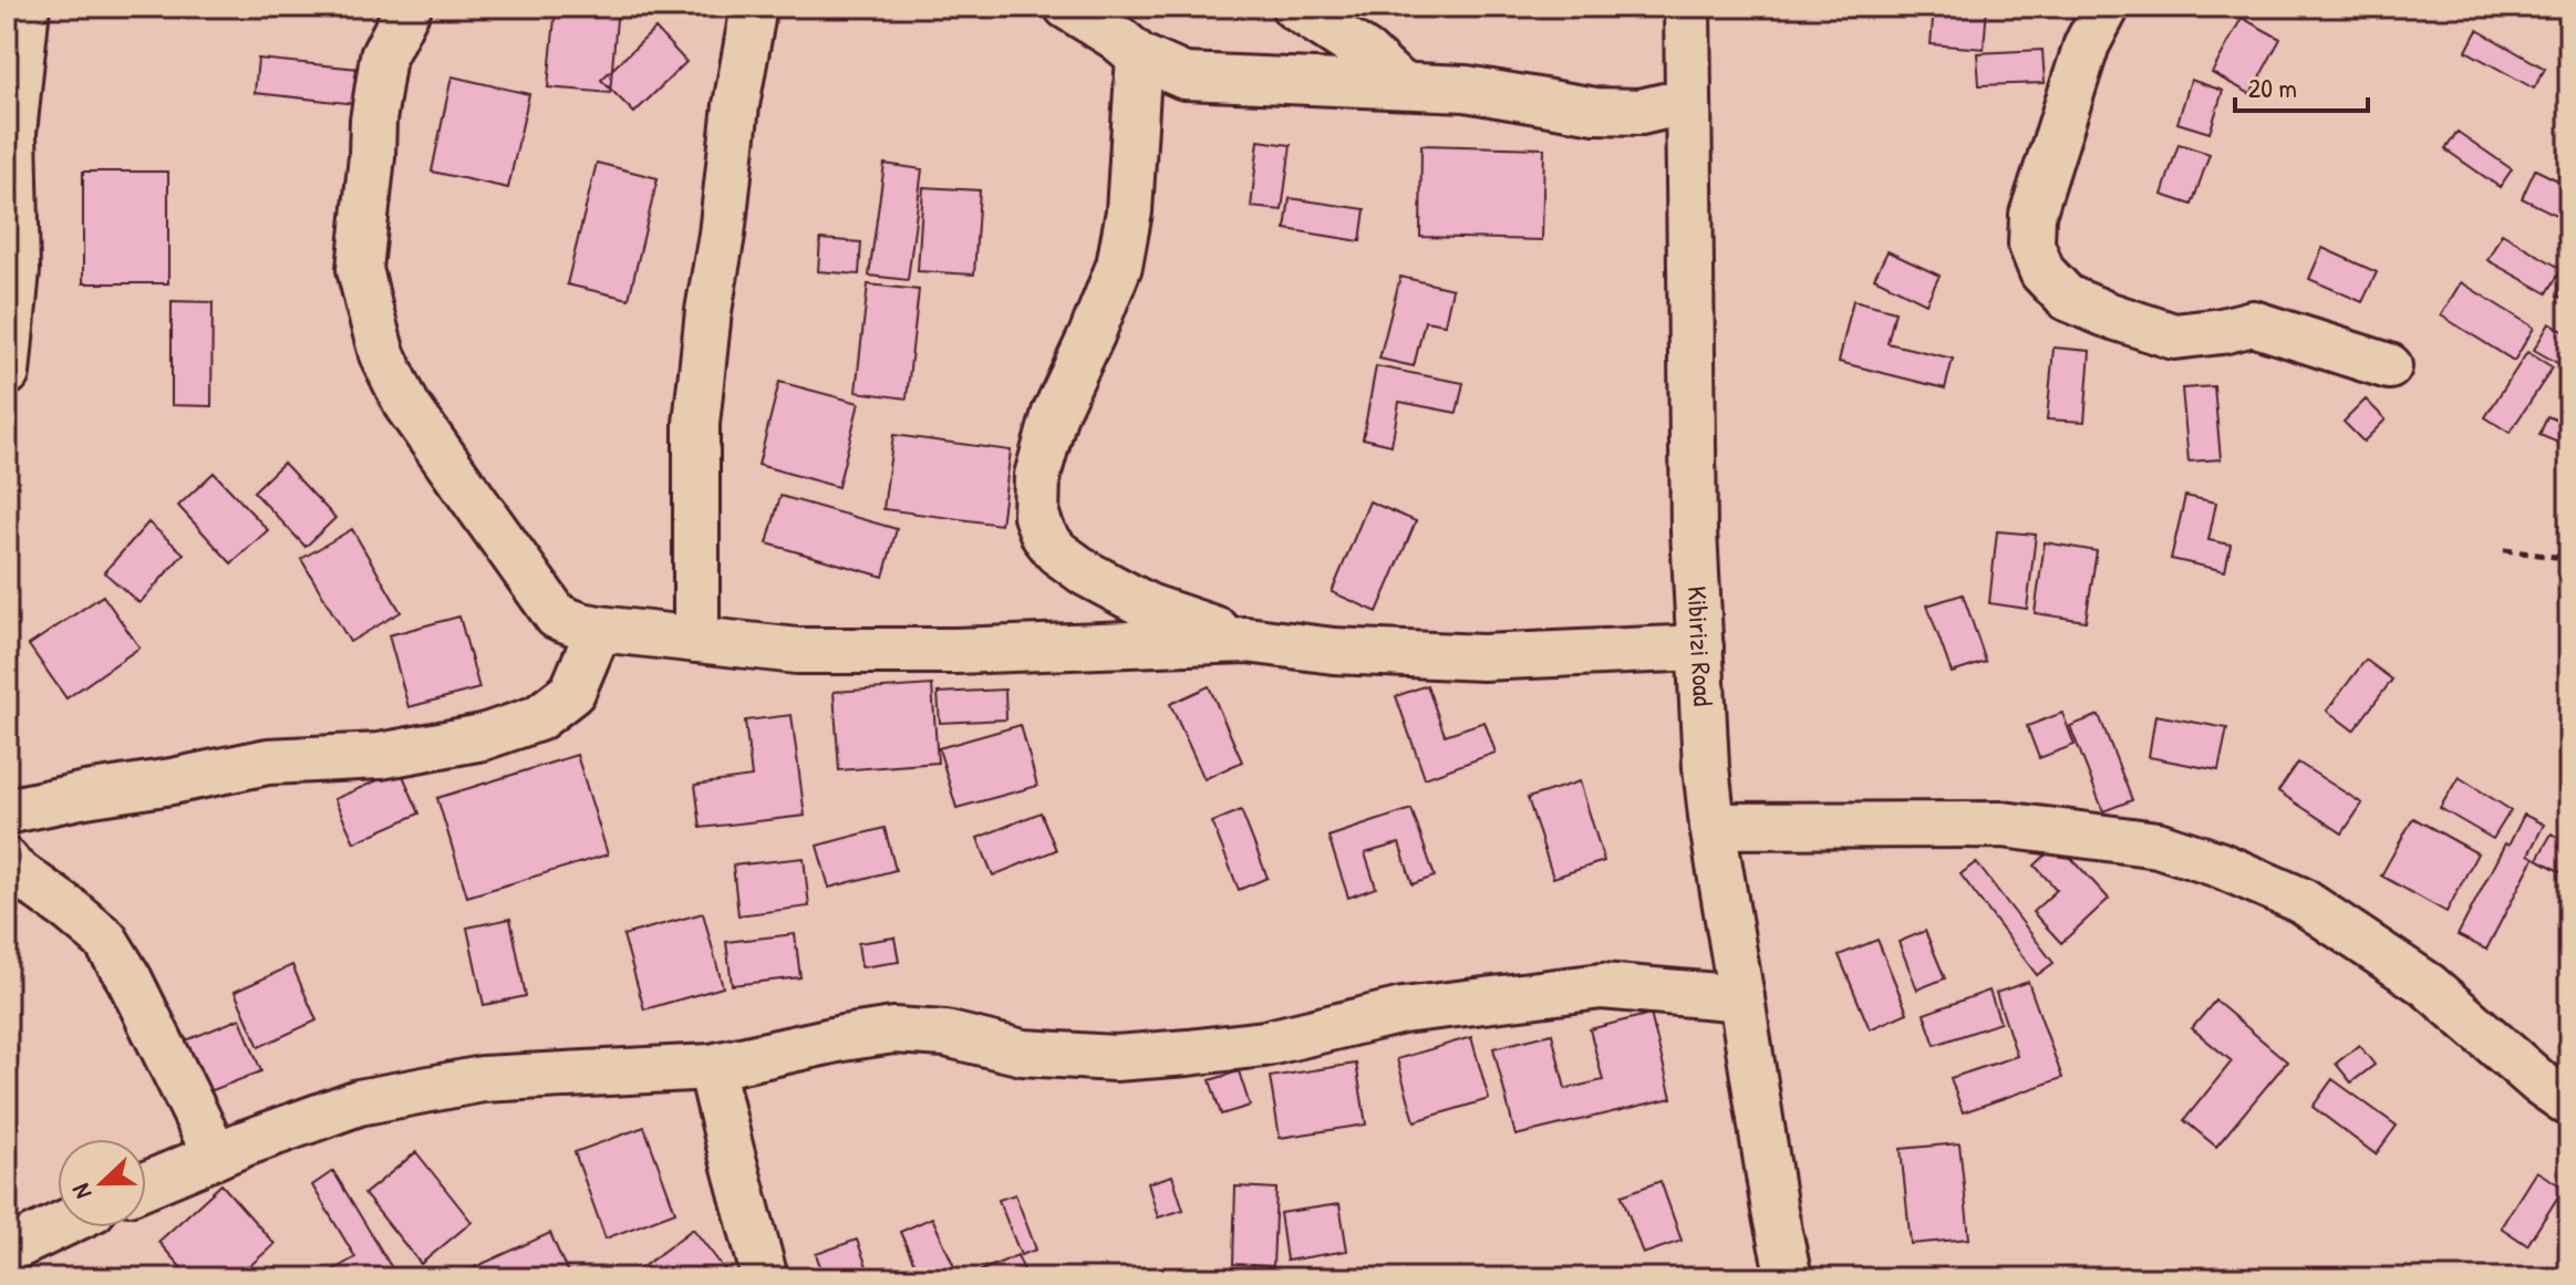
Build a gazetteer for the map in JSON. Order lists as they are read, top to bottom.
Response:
{
  "streets": {
    "street": ["Kibirizi Road"]
  },
  "scale_bar": "20 m",
  "north": "left"
}
